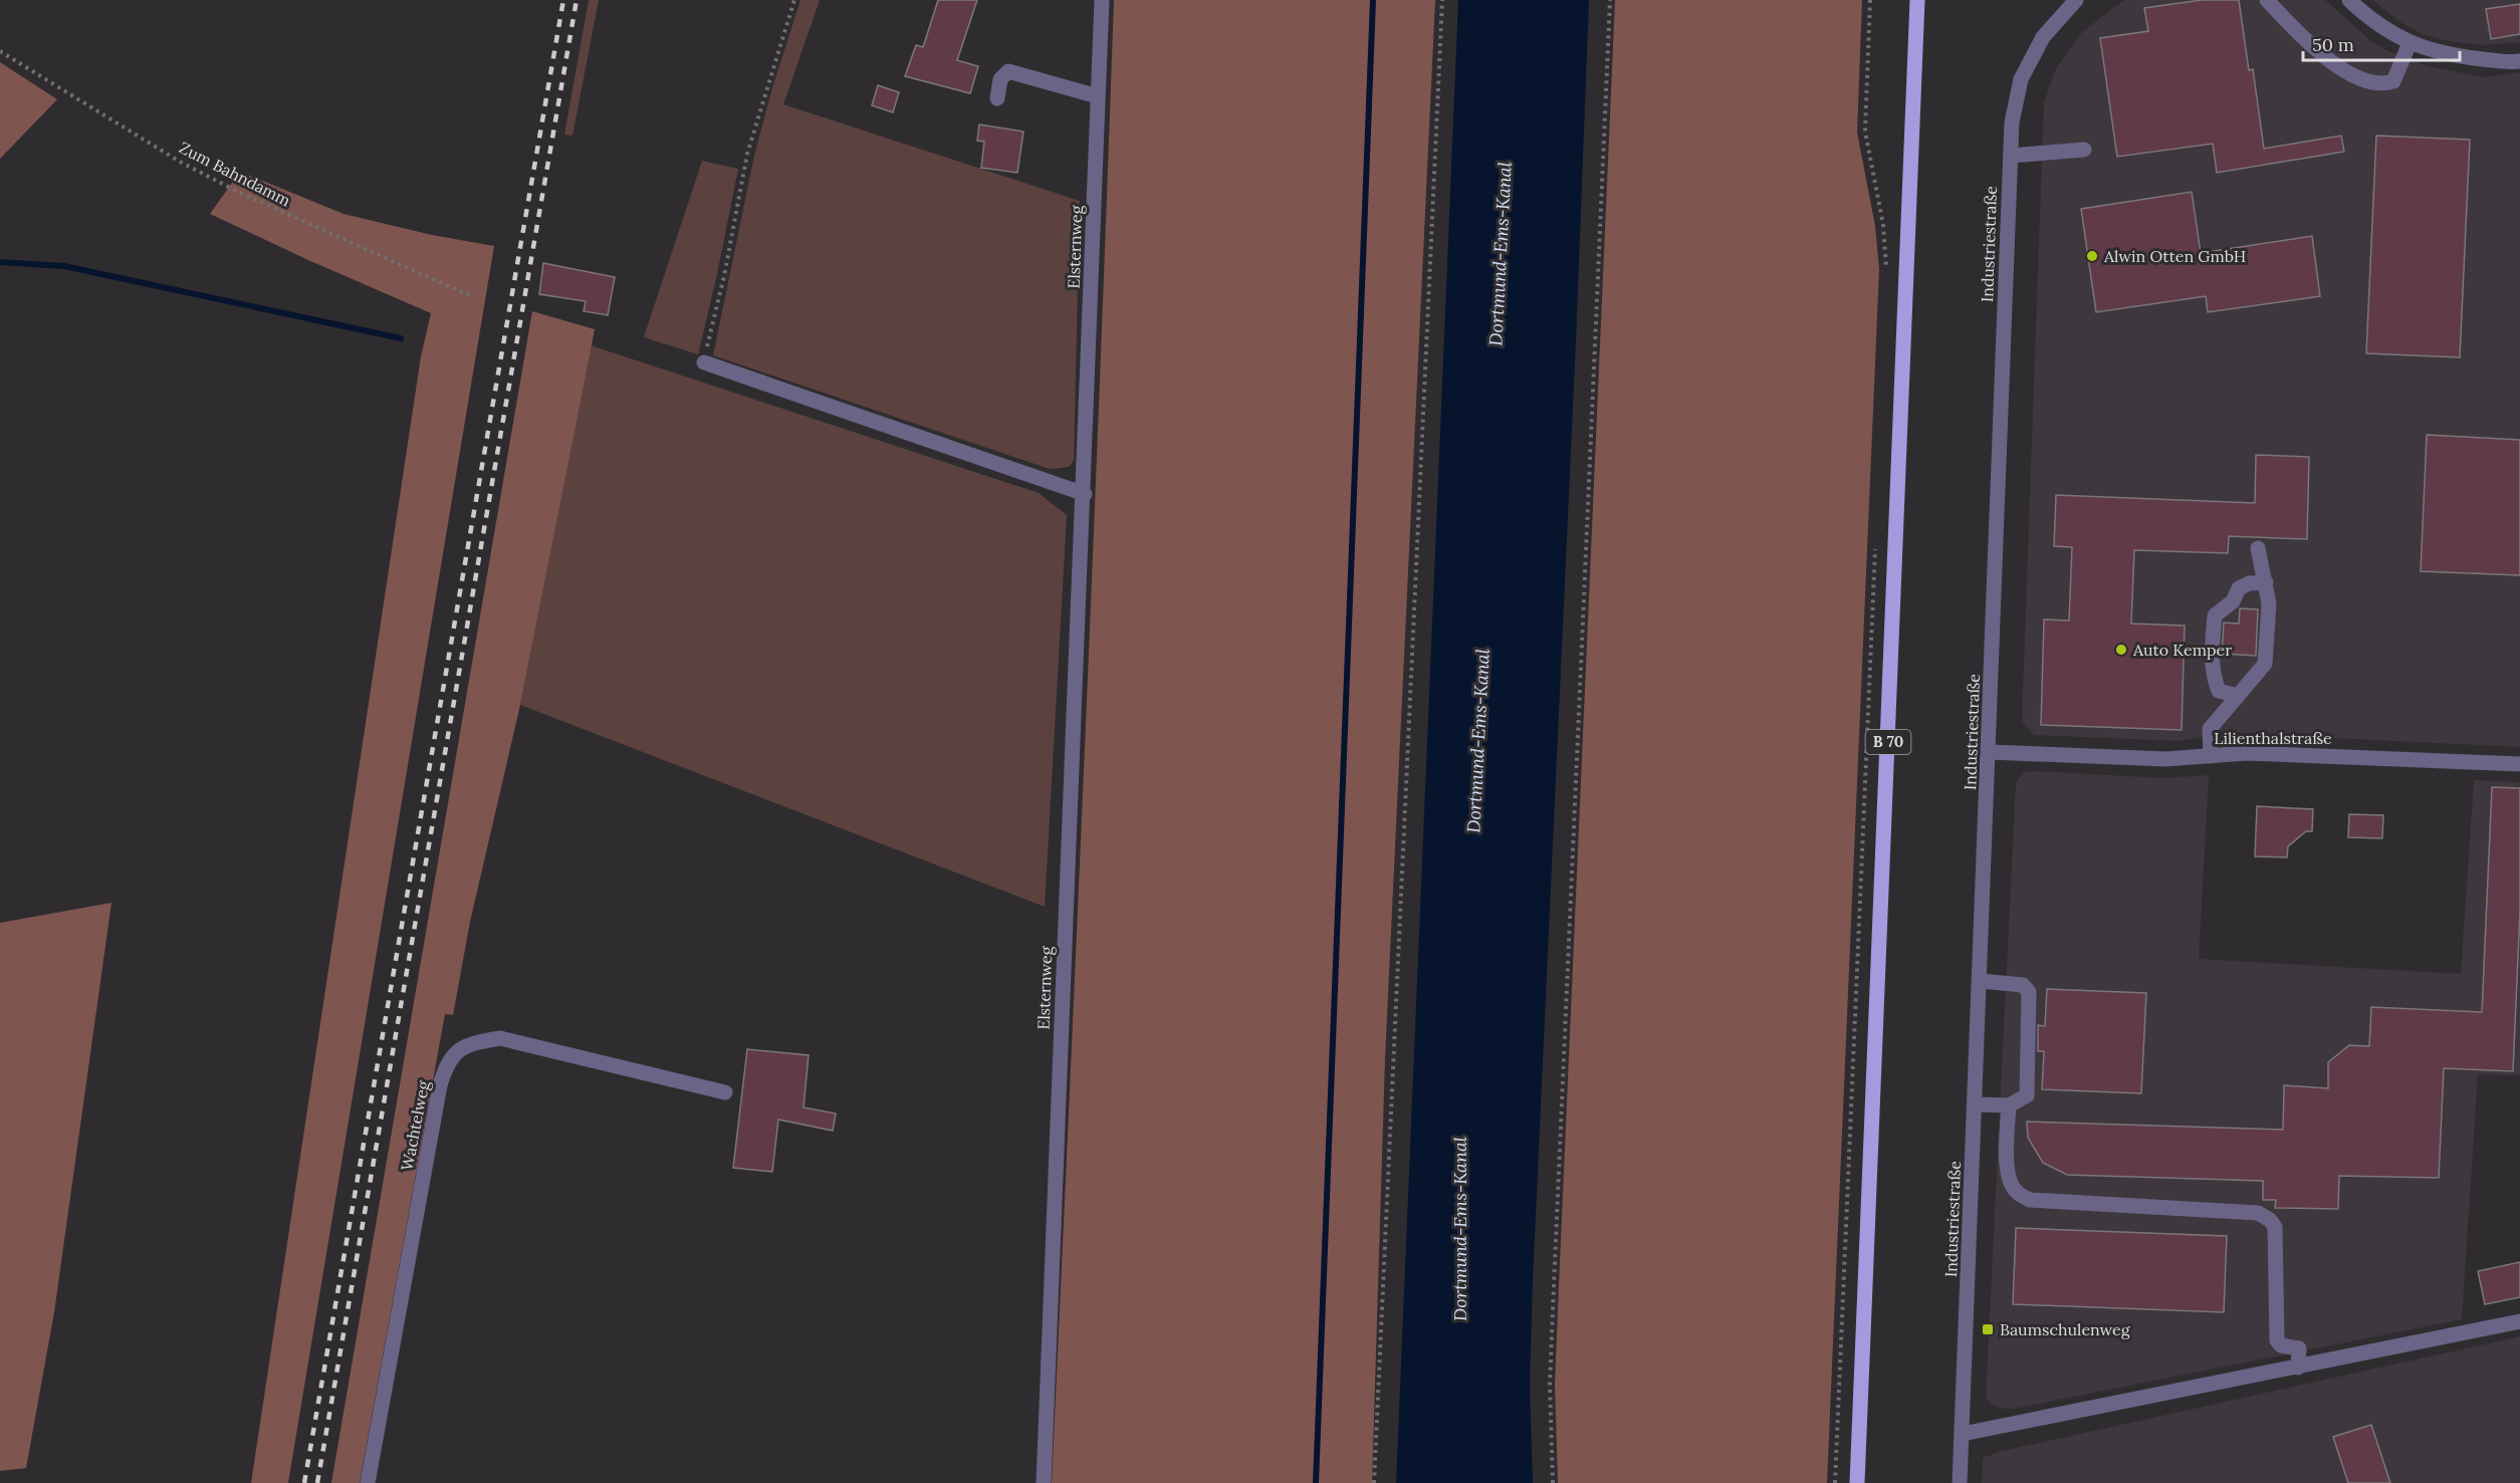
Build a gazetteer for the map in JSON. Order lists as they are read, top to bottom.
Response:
{
  "streets": {
    "main road": ["B 70"],
    "street": [
      "Industriestraße",
      "Elsternweg",
      "Lilienthalstraße",
      "Wachtelweg"
    ],
    "path": ["Zum Bahndamm"]
  },
  "crossings": [
    ["Industriestraße", "Lilienthalstraße"]
  ],
  "water": ["Dortmund-Ems-Kanal"],
  "places": {
    "other": ["Alwin Otten GmbH", "Auto Kemper"],
    "transit": ["Baumschulenweg"]
  },
  "scale_bar": "50 m"
}
